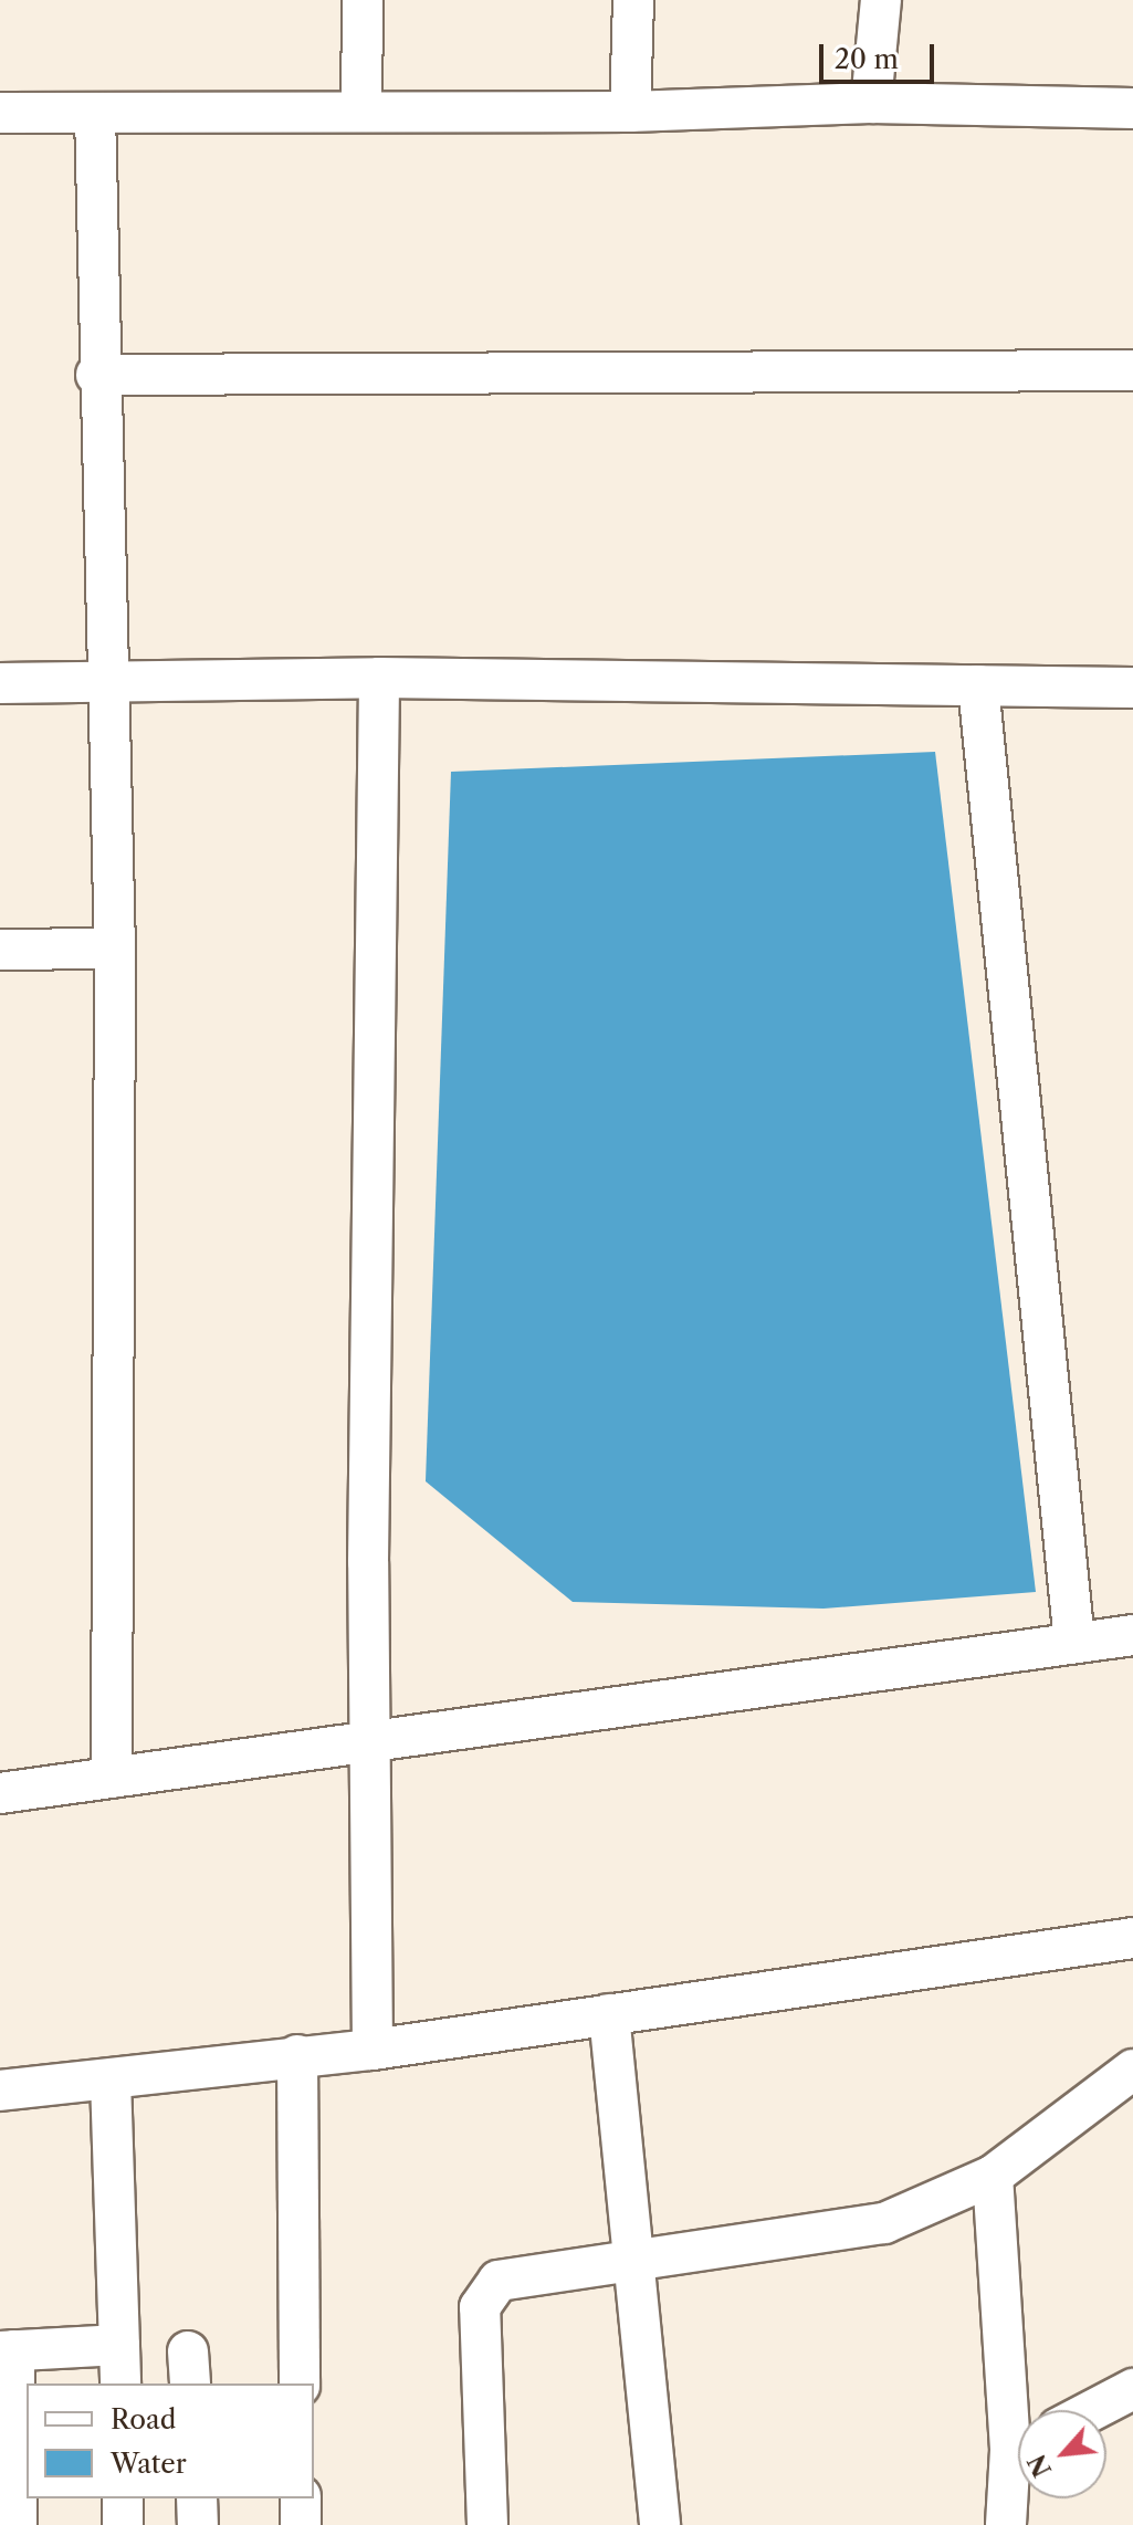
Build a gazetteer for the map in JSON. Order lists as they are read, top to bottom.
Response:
{
  "legend": ["Road", "Water"],
  "scale_bar": "20 m",
  "north": "bottom left"
}
